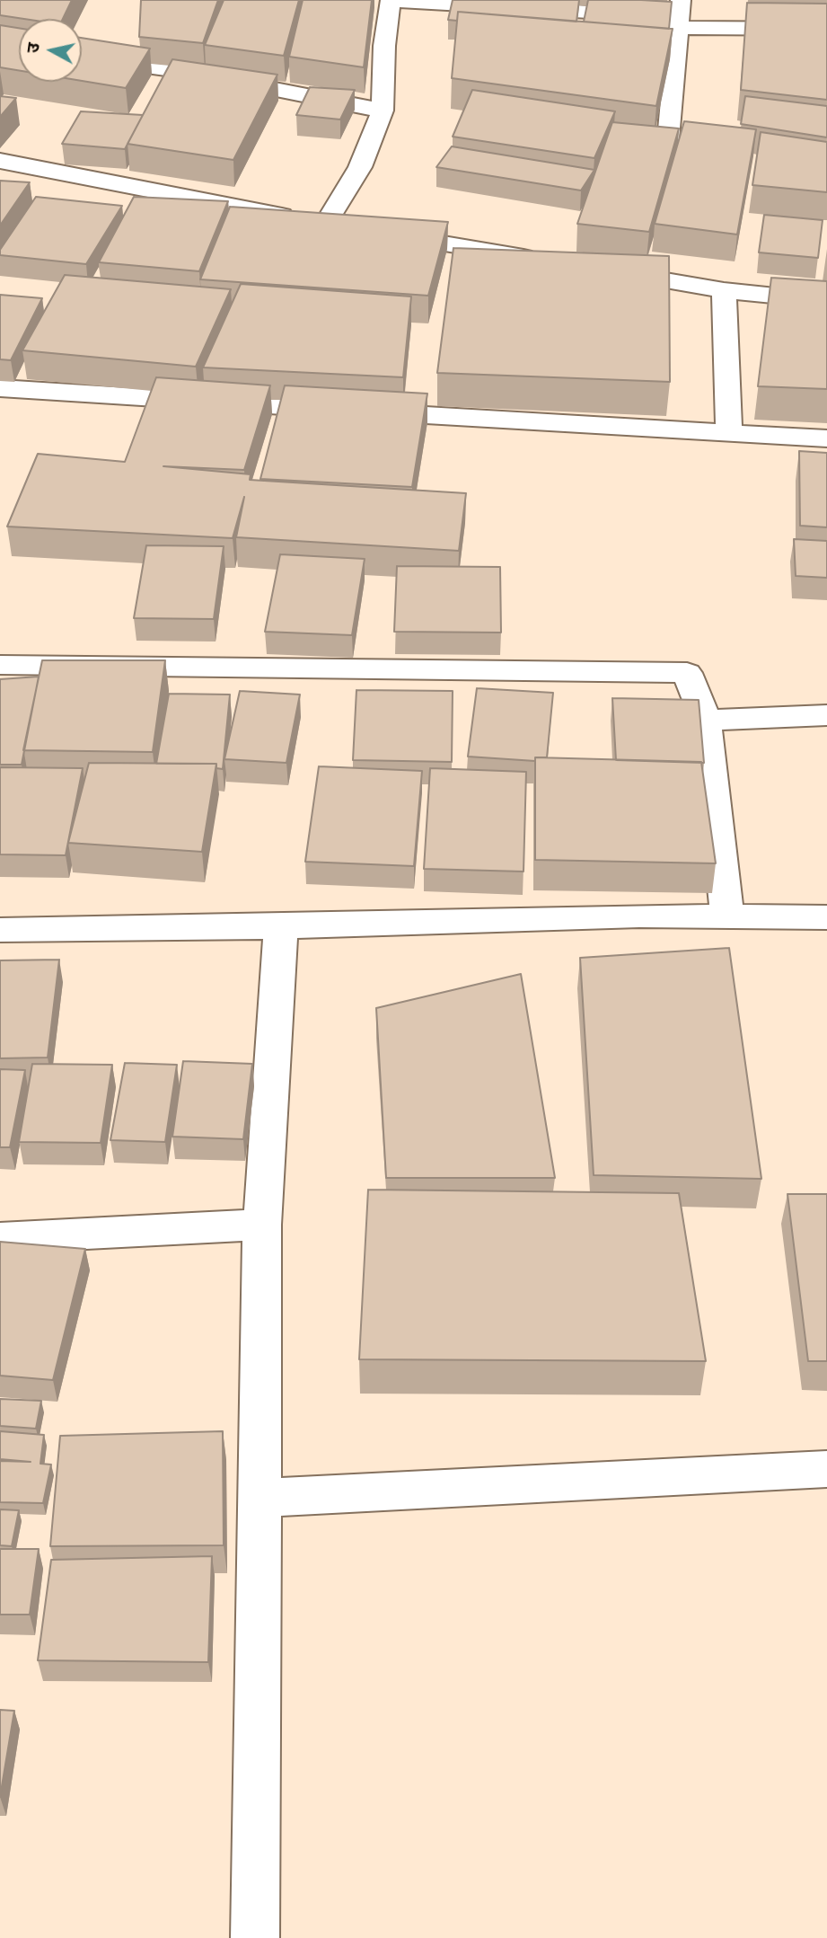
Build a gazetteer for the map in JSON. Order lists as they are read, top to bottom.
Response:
{
  "north": "left"
}
